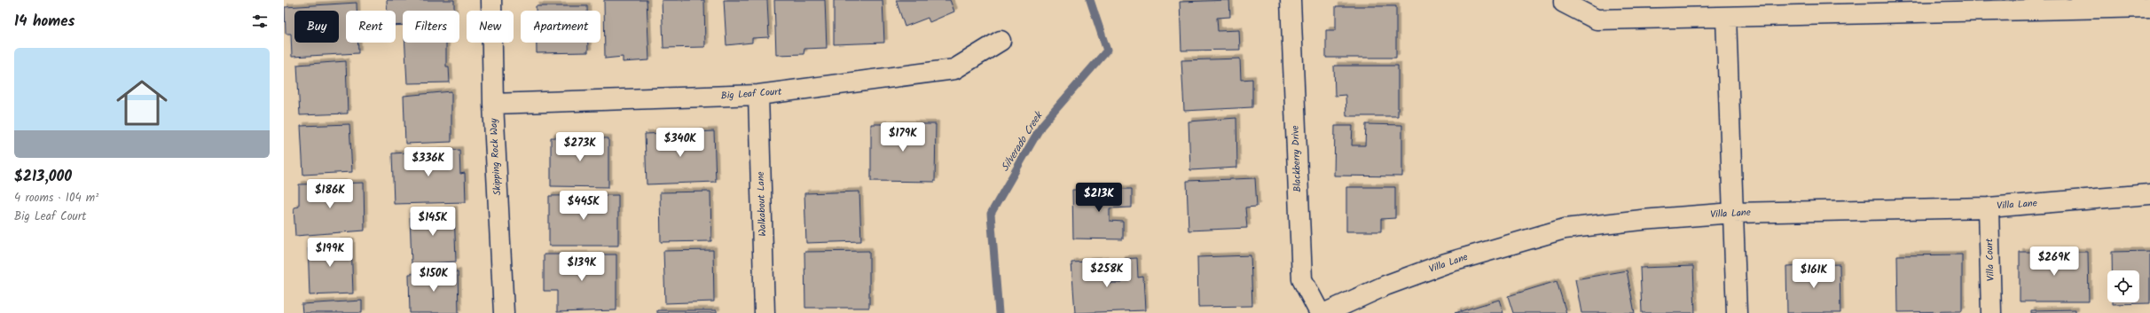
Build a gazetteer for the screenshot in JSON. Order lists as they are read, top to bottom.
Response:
{
  "streets": {
    "street": [
      "Big Leaf Court",
      "Skipping Rock Way",
      "Blackberry Drive",
      "Walkabout Lane",
      "Villa Lane",
      "Villa Court"
    ]
  },
  "crossings": [
    ["Big Leaf Court", "Skipping Rock Way"],
    ["Big Leaf Court", "Walkabout Lane"],
    ["Villa Lane", "Villa Court"]
  ],
  "water": ["Silverado Creek"],
  "page": {
    "heading": "14 homes",
    "chip": [
      "Buy",
      "Rent",
      "Filters",
      "New",
      "Apartment"
    ],
    "list": [
      {
        "name": "$213,000",
        "note": "4 rooms · 104 m² · Big Leaf Court"
      }
    ],
    "price": [
      "$179K",
      "$340K",
      "$273K",
      "$336K",
      "$186K",
      "$213K",
      "$445K",
      "$145K",
      "$199K",
      "$269K",
      "$139K",
      "$258K",
      "$161K",
      "$150K"
    ]
  }
}
